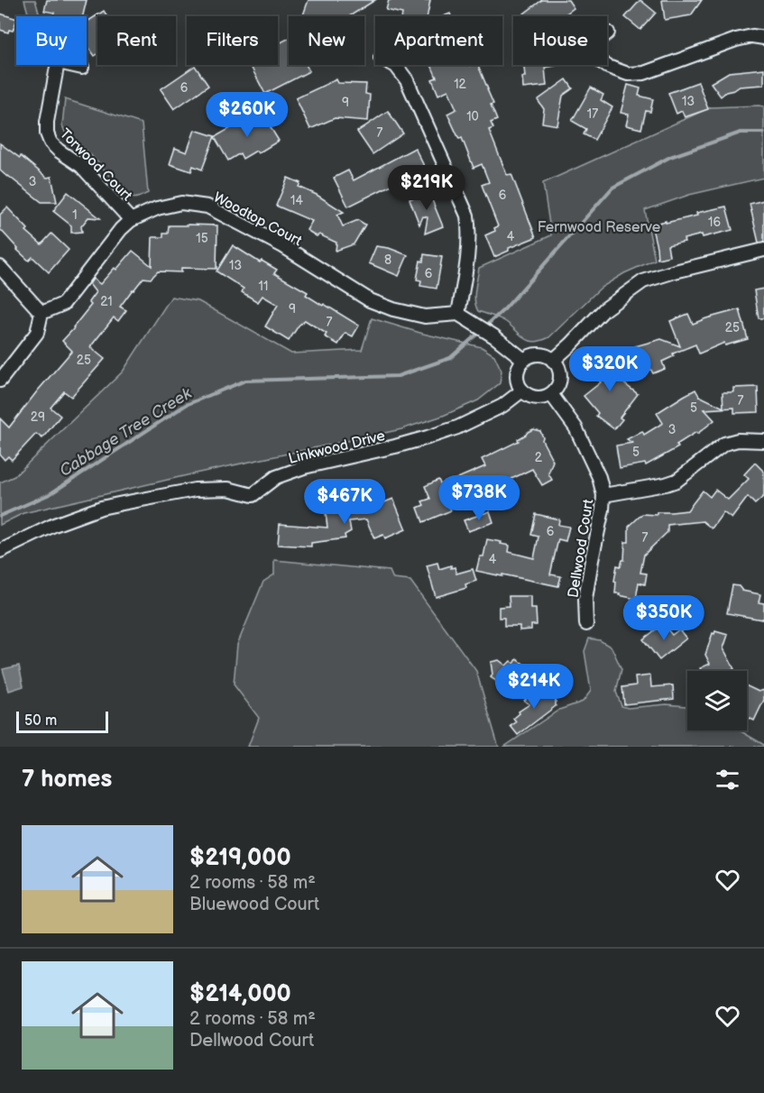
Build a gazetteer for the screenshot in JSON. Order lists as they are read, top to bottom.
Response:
{
  "streets": {
    "street": [
      "Torwood Court",
      "Woodtop Court",
      "Linkwood Drive",
      "Dellwood Court"
    ]
  },
  "crossings": [
    ["Torwood Court", "Woodtop Court"],
    ["Linkwood Drive", "Dellwood Court"]
  ],
  "water": ["Cabbage Tree Creek"],
  "parks": ["Fernwood Reserve"],
  "house_numbers": [
    "12",
    "6",
    "13",
    "9",
    "17",
    "10",
    "7",
    "3",
    "6",
    "14",
    "1",
    "16",
    "4",
    "15",
    "8",
    "13",
    "6",
    "11",
    "21",
    "9",
    "7",
    "25",
    "25",
    "7",
    "5",
    "29",
    "3",
    "5",
    "2",
    "6",
    "7",
    "4"
  ],
  "scale_bar": "50 m",
  "page": {
    "chip": [
      "Buy",
      "Rent",
      "Filters",
      "New",
      "Apartment",
      "House"
    ],
    "price": [
      "$260K",
      "$219K",
      "$320K",
      "$738K",
      "$467K",
      "$350K",
      "$214K"
    ],
    "scale": "50 m",
    "heading": "7 homes",
    "list": [
      {
        "name": "$219,000",
        "note": "2 rooms · 58 m² · Bluewood Court"
      },
      {
        "name": "$214,000",
        "note": "2 rooms · 58 m² · Dellwood Court"
      }
    ]
  }
}
